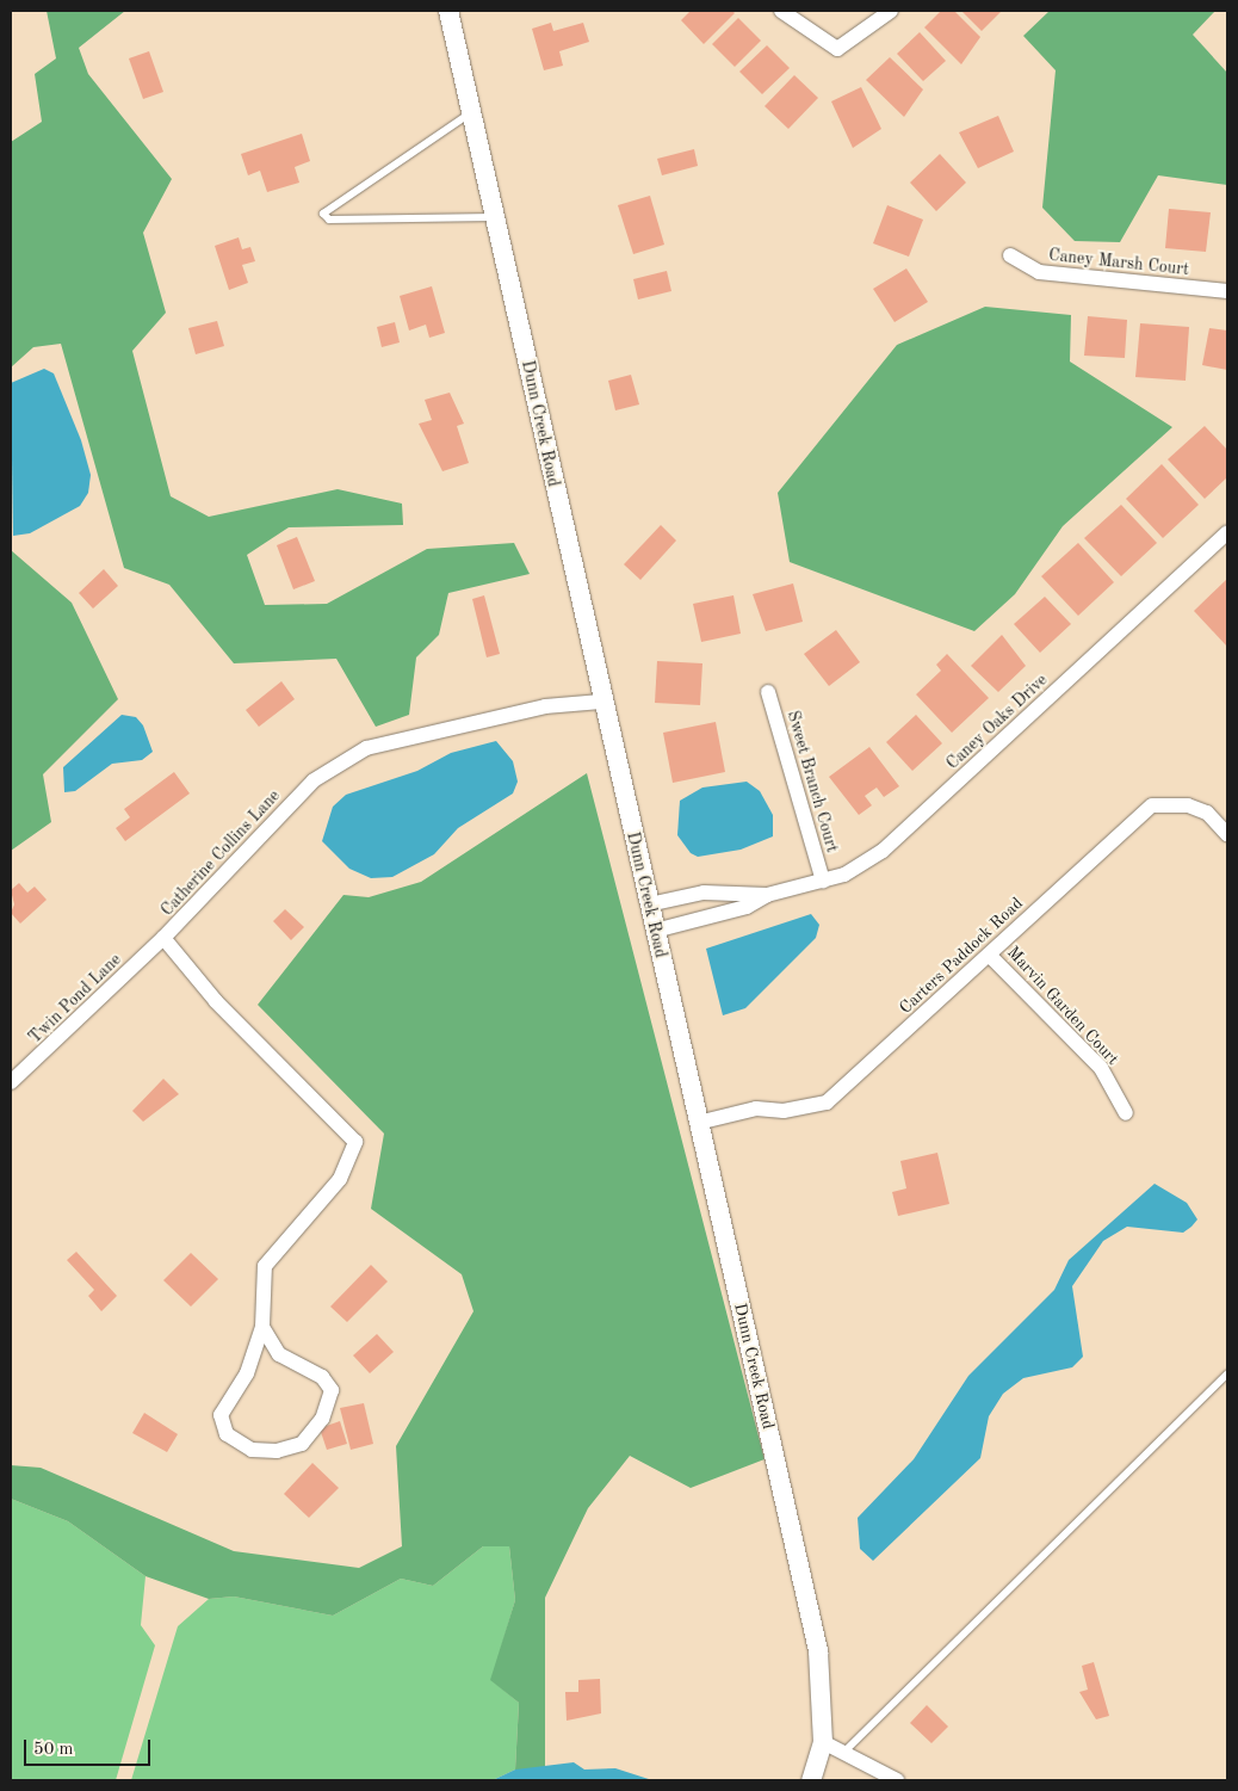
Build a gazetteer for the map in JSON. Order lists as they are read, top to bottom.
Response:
{
  "streets": {
    "street": [
      "Caney Marsh Court",
      "Dunn Creek Road",
      "Caney Oaks Drive",
      "Sweet Branch Court",
      "Catherine Collins Lane",
      "Carters Paddock Road",
      "Twin Pond Lane",
      "Marvin Garden Court"
    ]
  },
  "crossings": [
    ["Dunn Creek Road", "Caney Oaks Drive"],
    ["Dunn Creek Road", "Catherine Collins Lane"],
    ["Dunn Creek Road", "Carters Paddock Road"],
    ["Caney Oaks Drive", "Sweet Branch Court"],
    ["Catherine Collins Lane", "Twin Pond Lane"],
    ["Carters Paddock Road", "Marvin Garden Court"]
  ],
  "scale_bar": "50 m"
}
